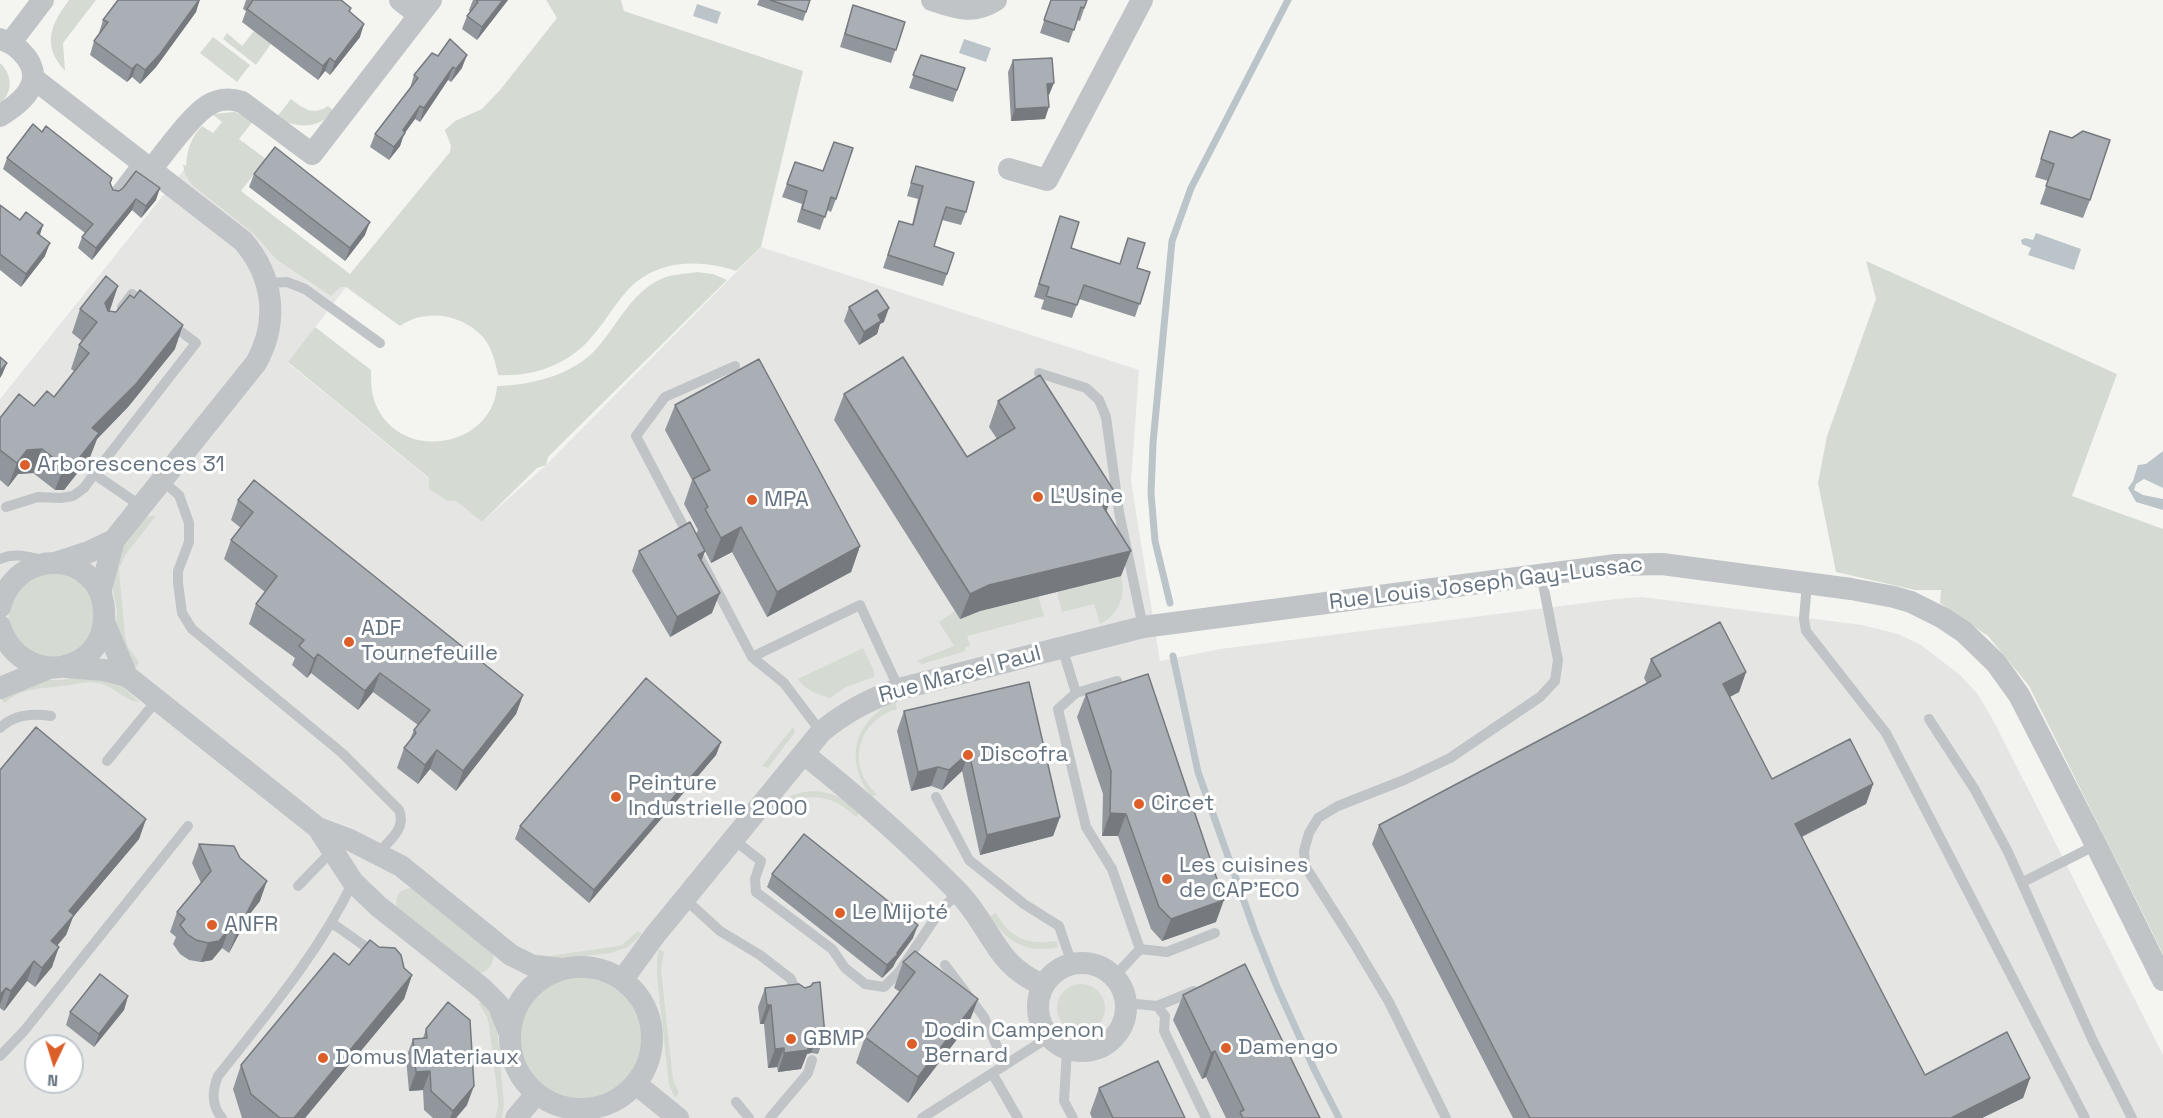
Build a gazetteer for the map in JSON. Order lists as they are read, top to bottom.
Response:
{
  "streets": {
    "street": ["Rue Louis Joseph Gay-Lussac", "Rue Marcel Paul"]
  },
  "crossings": [
    ["Rue Louis Joseph Gay-Lussac", "Rue Marcel Paul"]
  ],
  "places": [
    "Arborescences 31",
    "L'Usine",
    "MPA",
    "ADF Tournefeuille",
    "Discofra",
    "Peinture Industrielle 2000",
    "Circet",
    "Les cuisines de CAP'ECO",
    "Le Mijoté",
    "ANFR",
    "GBMP",
    "Dodin Campenon Bernard",
    "Damengo",
    "Domus Materiaux"
  ],
  "north": "bottom"
}
